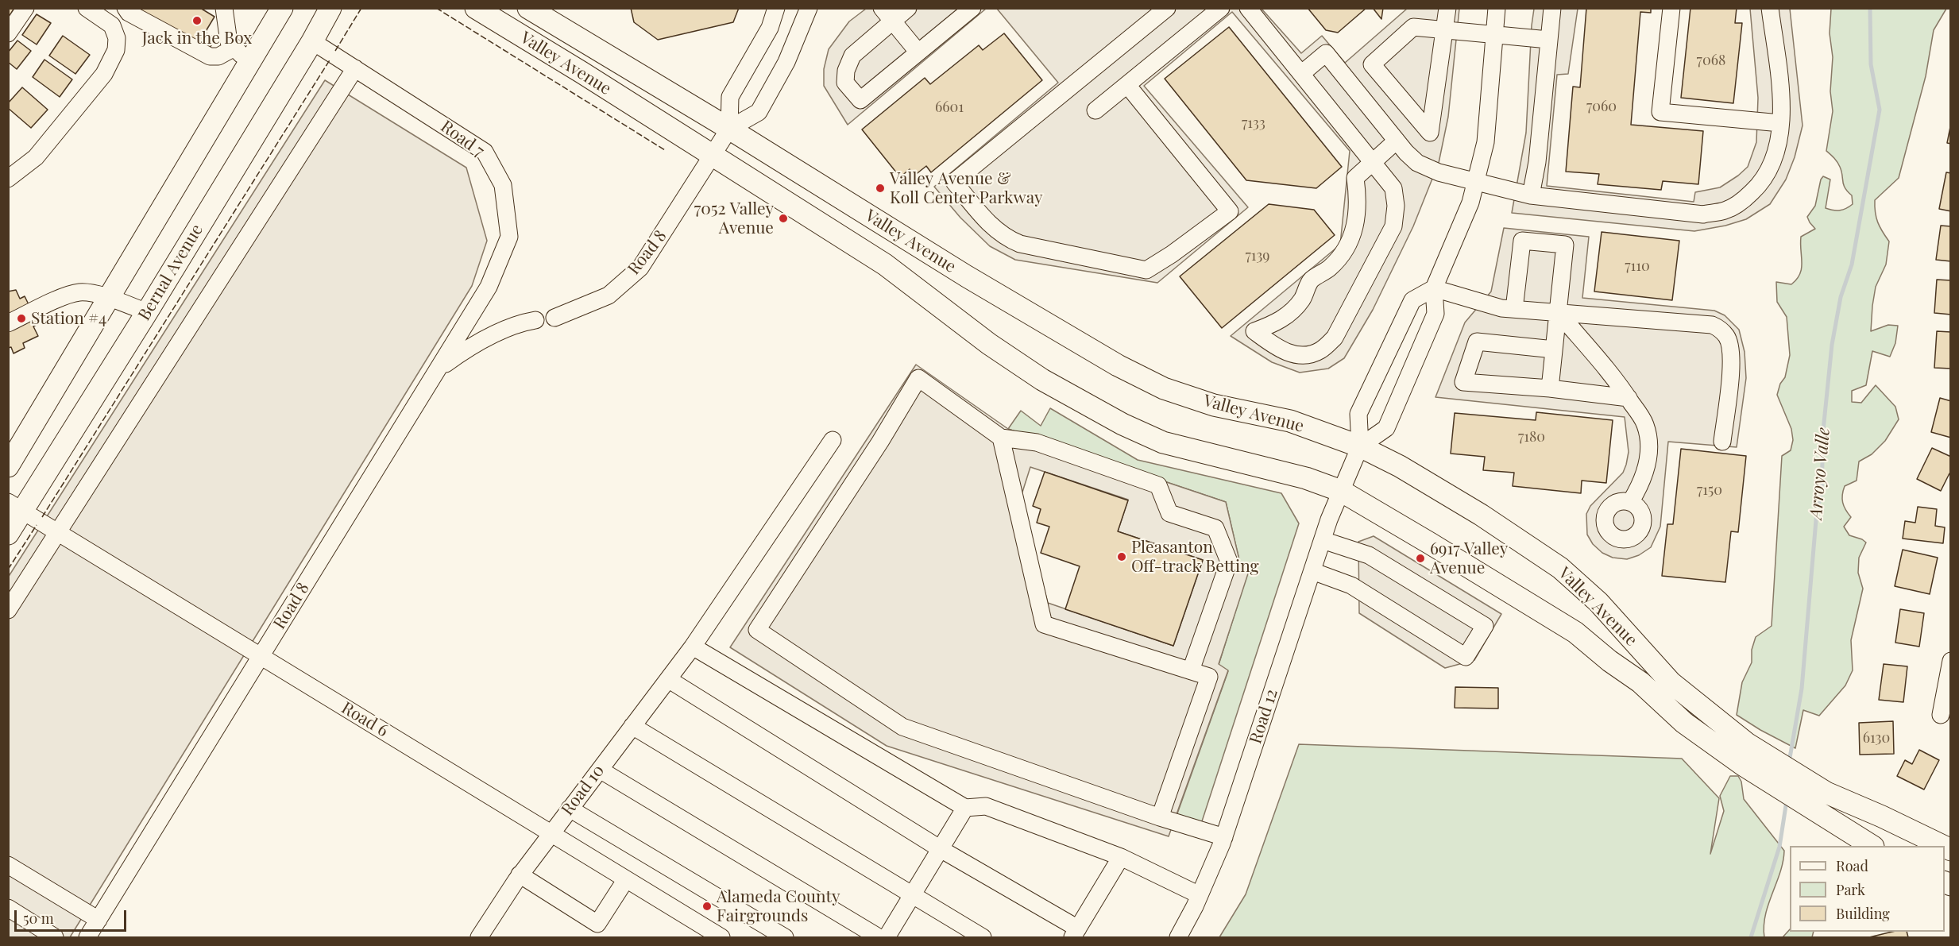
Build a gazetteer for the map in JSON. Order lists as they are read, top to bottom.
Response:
{
  "streets": {
    "main road": ["Valley Avenue", "Bernal Avenue"],
    "street": [
      "Road 7",
      "Road 8",
      "Road 12",
      "Road 6",
      "Road 10"
    ]
  },
  "crossings": [
    ["Valley Avenue", "Road 8"],
    ["Valley Avenue", "Road 12"],
    ["Road 7", "Road 8"],
    ["Road 7", "Bernal Avenue"],
    ["Road 8", "Road 6"],
    ["Bernal Avenue", "Road 6"],
    ["Road 6", "Road 10"]
  ],
  "water": ["Arroyo Valle"],
  "places": [
    "Jack in the Box",
    "Valley Avenue & Koll Center Parkway",
    "7052 Valley Avenue",
    "Station #4",
    "Pleasanton Off-track Betting",
    "6917 Valley Avenue",
    "Alameda County Fairgrounds"
  ],
  "house_numbers": [
    "7068",
    "7060",
    "6601",
    "7133",
    "7139",
    "7110",
    "7180",
    "7150",
    "6130"
  ],
  "legend": ["Road", "Park", "Building"],
  "scale_bar": "50 m"
}
